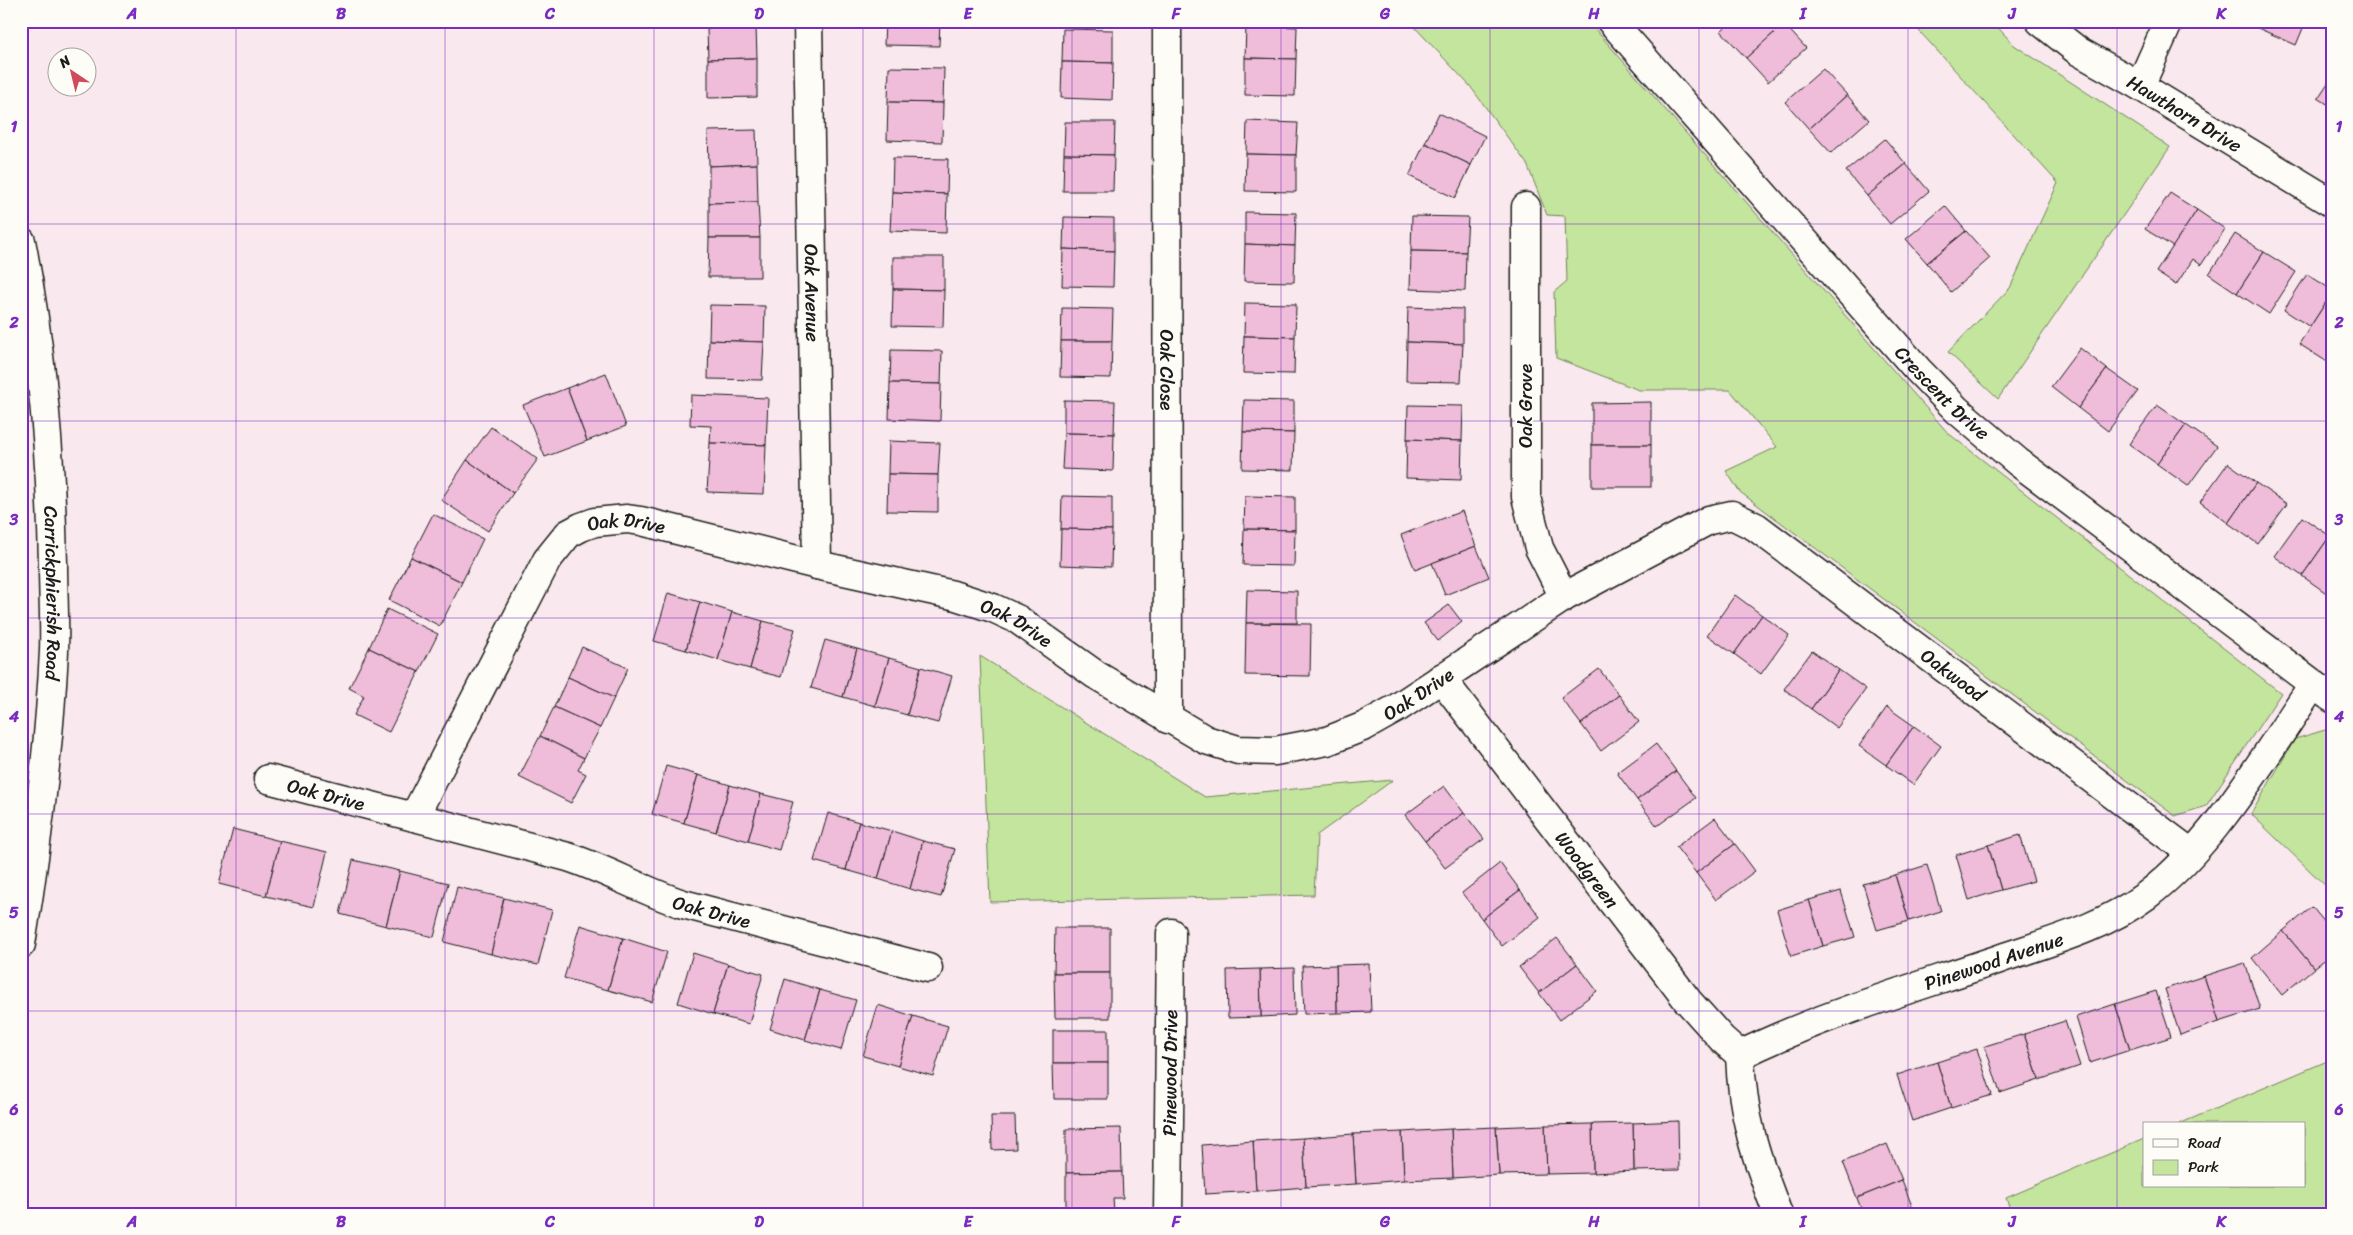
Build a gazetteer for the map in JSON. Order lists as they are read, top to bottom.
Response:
{
  "streets": {
    "street": [
      "Hawthorn Drive",
      "Oak Avenue",
      "Oak Close",
      "Crescent Drive",
      "Oak Grove",
      "Oak Drive",
      "Carrickphierish Road",
      "Oakwood",
      "Woodgreen",
      "Pinewood Avenue",
      "Pinewood Drive"
    ]
  },
  "crossings": [
    ["Oak Avenue", "Oak Drive"],
    ["Oak Close", "Oak Drive"],
    ["Crescent Drive", "Pinewood Avenue"],
    ["Oak Grove", "Oak Drive"],
    ["Oak Drive", "Oakwood"],
    ["Oak Drive", "Woodgreen"],
    ["Oakwood", "Pinewood Avenue"],
    ["Woodgreen", "Pinewood Avenue"]
  ],
  "legend": ["Road", "Park"],
  "north": "top left",
  "grid": {
    "columns": [
      "A",
      "B",
      "C",
      "D",
      "E",
      "F",
      "G",
      "H",
      "I",
      "J",
      "K"
    ],
    "rows": [
      "1",
      "2",
      "3",
      "4",
      "5",
      "6"
    ]
  }
}
